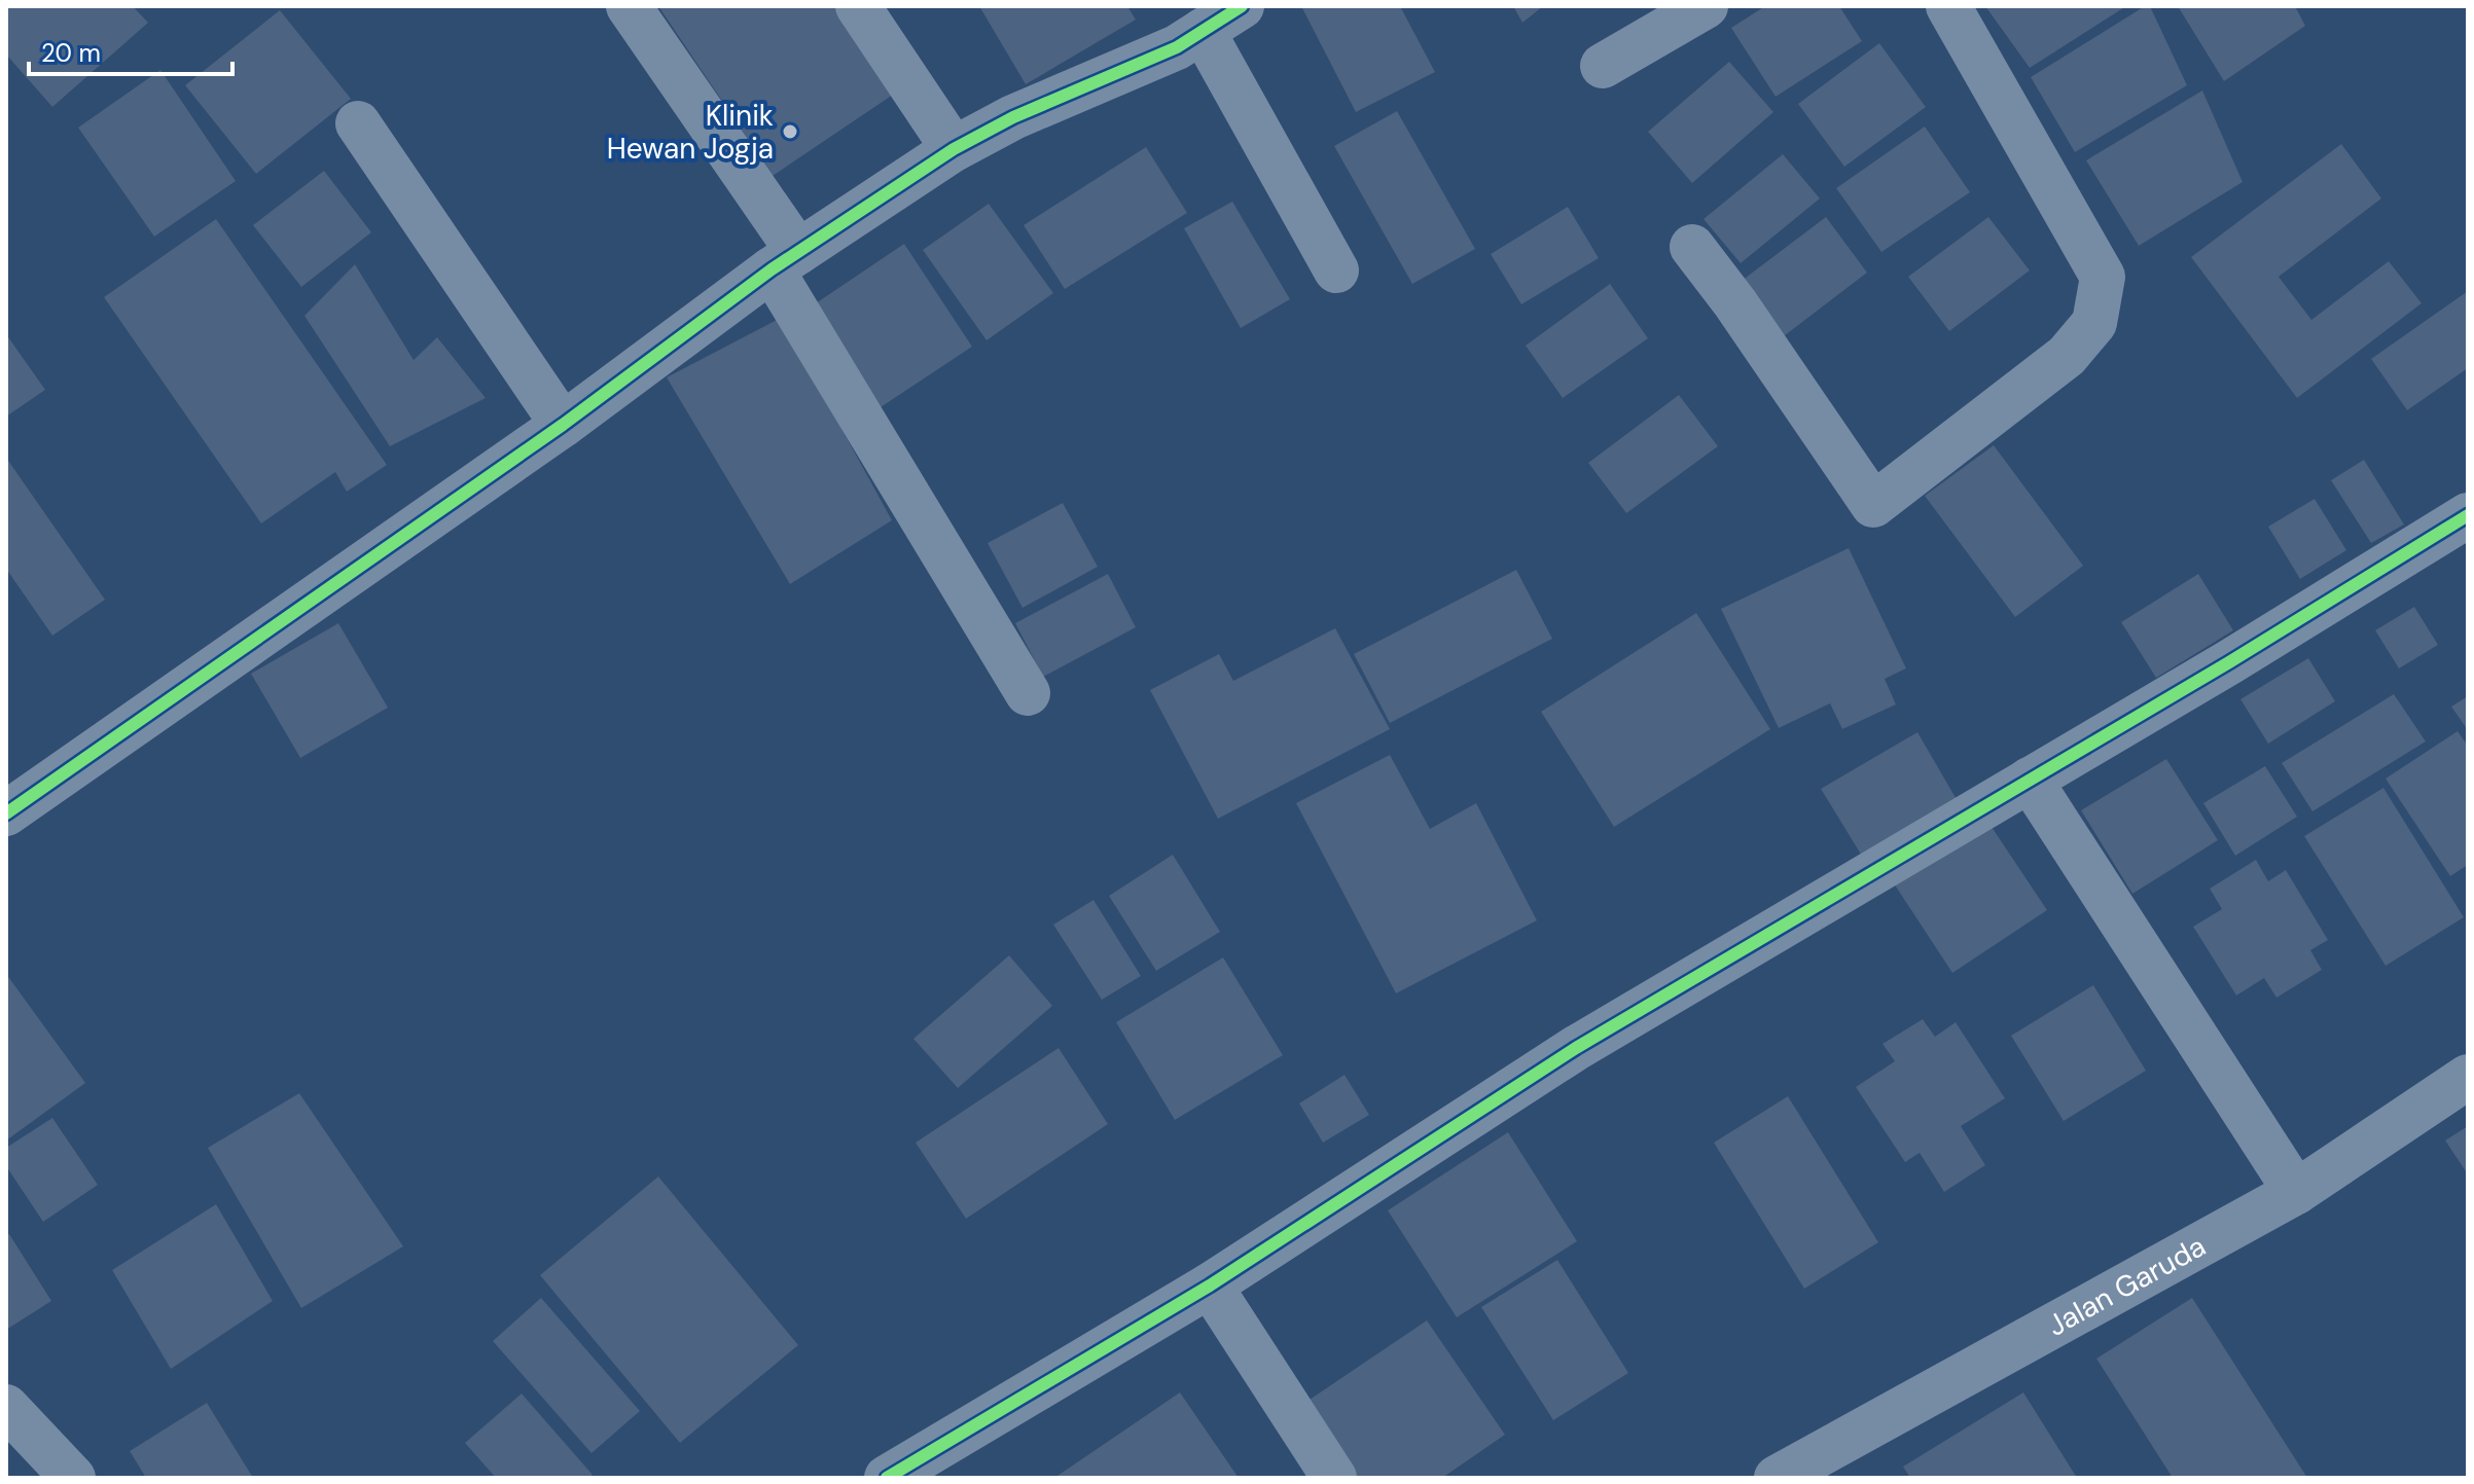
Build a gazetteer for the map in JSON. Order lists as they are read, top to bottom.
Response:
{
  "streets": {
    "street": ["Jalan Garuda"]
  },
  "places": ["Klinik Hewan Jogja"],
  "scale_bar": "20 m"
}
